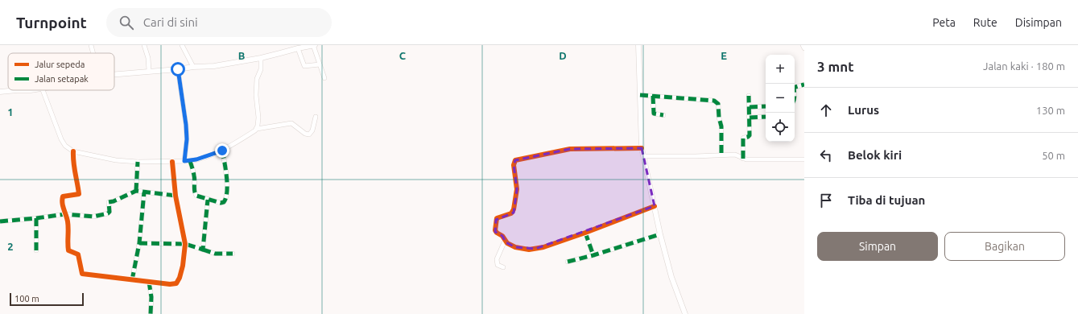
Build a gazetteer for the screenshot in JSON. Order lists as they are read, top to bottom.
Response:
{
  "legend": ["Jalur sepeda", "Jalan setapak"],
  "scale_bar": "100 m",
  "page": {
    "header": "Turnpoint",
    "search": "Cari di sini",
    "nav": ["Peta", "Rute", "Disimpan"],
    "heading": ["3 mnt", "Jalan kaki · 180 m"],
    "map_buttons": ["+", "−"],
    "list": [
      ["Lurus", "130 m"],
      ["Belok kiri", "50 m"],
      "Tiba di tujuan"
    ],
    "buttons": ["Simpan", "Bagikan"],
    "scale": "100 m"
  },
  "grid": {
    "columns": [
      "B",
      "C",
      "D",
      "E"
    ],
    "rows": ["1", "2"]
  }
}
